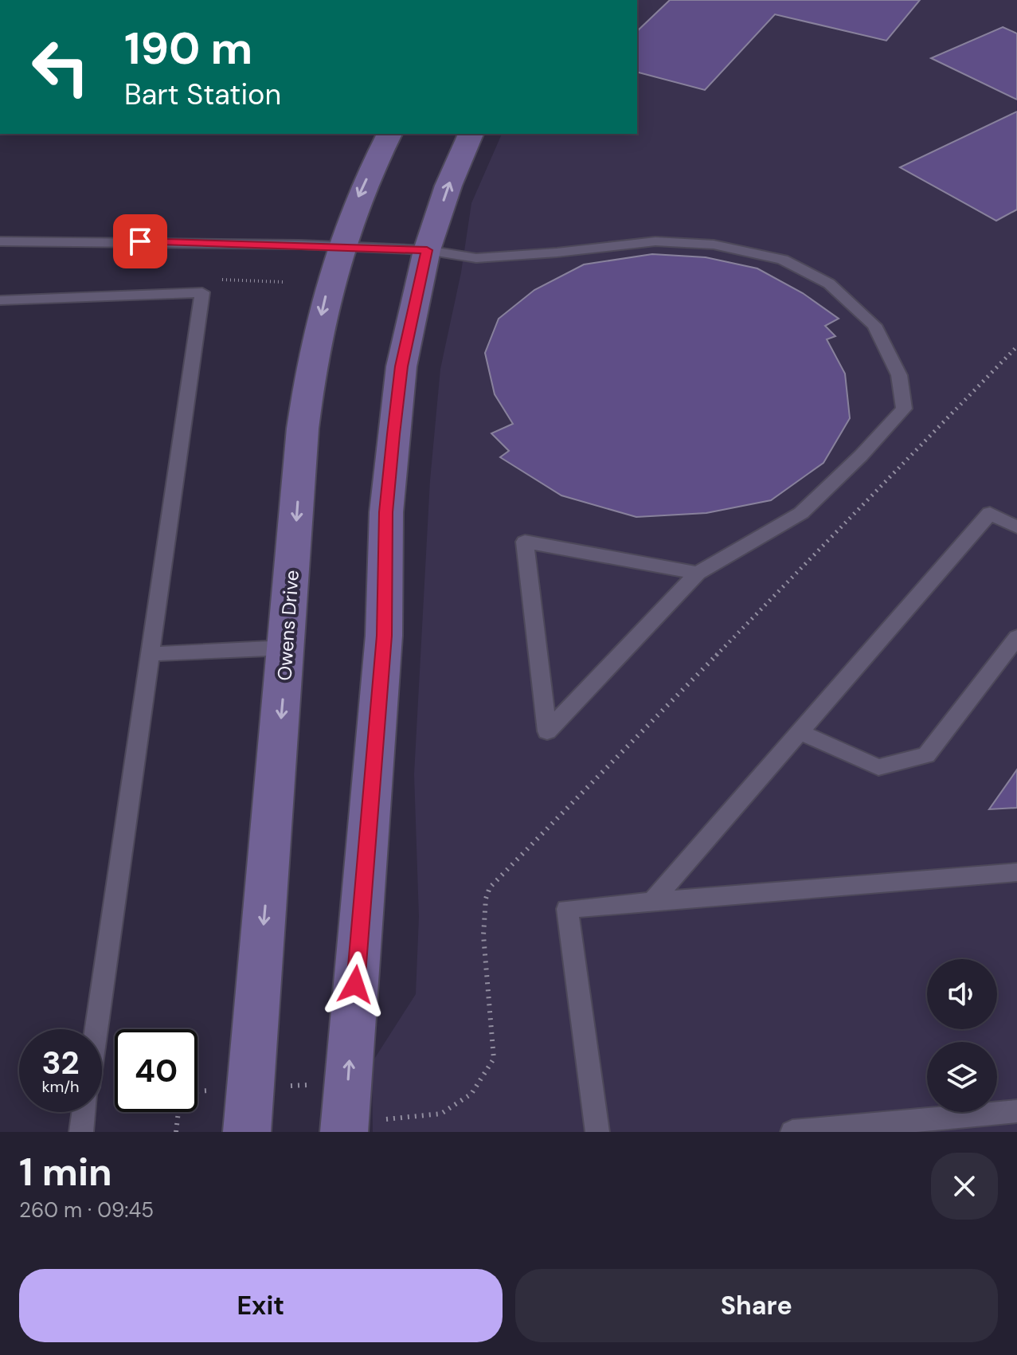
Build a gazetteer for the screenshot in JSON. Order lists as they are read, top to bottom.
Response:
{
  "streets": {
    "street": ["Owens Drive"]
  },
  "page": {
    "turn": ["190 m", "Bart Station"],
    "speed": "32 km/h",
    "limit": "40",
    "heading": ["1 min", "260 m · 09:45"],
    "buttons": ["Exit", "Share"]
  }
}
